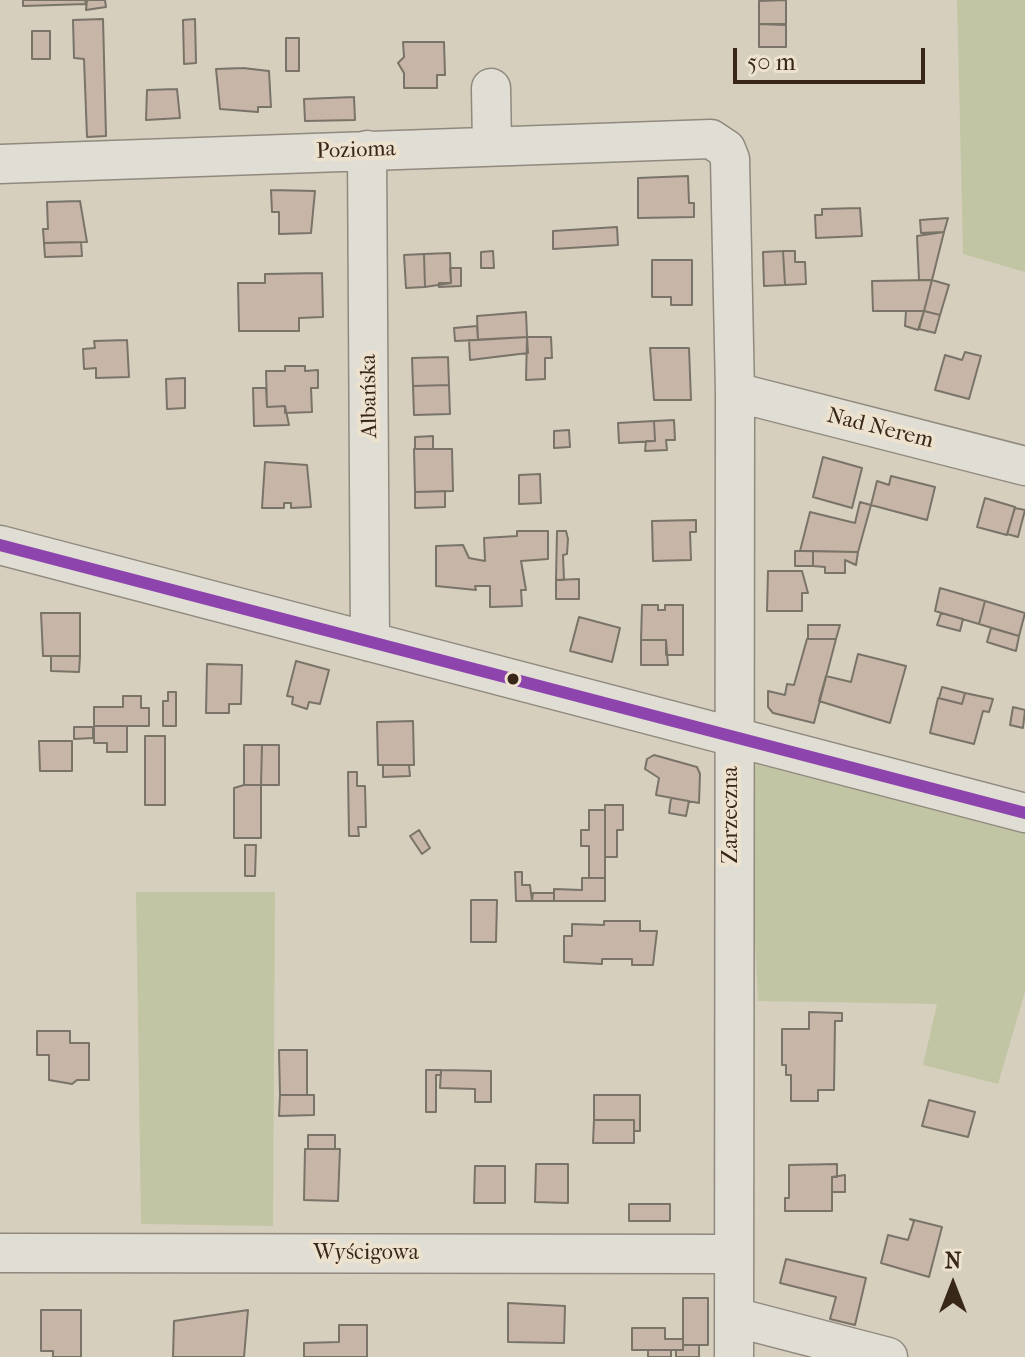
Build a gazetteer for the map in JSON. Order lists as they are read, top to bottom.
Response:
{
  "streets": {
    "street": [
      "Pozioma",
      "Albańska",
      "Nad Nerem",
      "Zarzeczna",
      "Wyścigowa"
    ]
  },
  "crossings": [
    ["Pozioma", "Albańska"],
    ["Pozioma", "Zarzeczna"],
    ["Nad Nerem", "Zarzeczna"],
    ["Zarzeczna", "Wyścigowa"]
  ],
  "scale_bar": "50 m",
  "north": "top"
}
